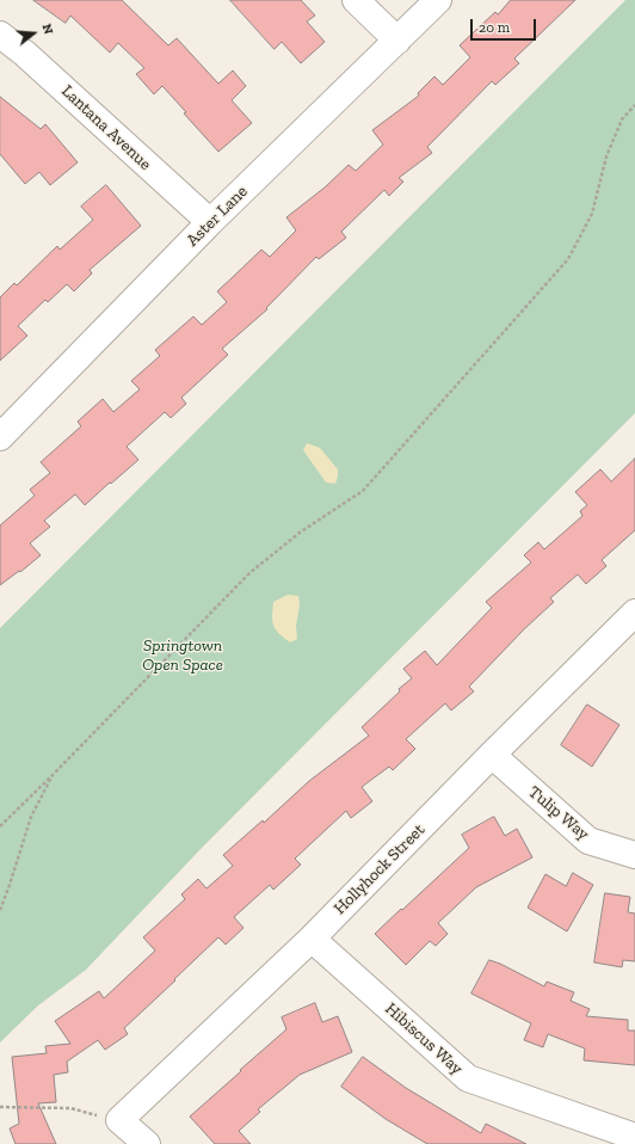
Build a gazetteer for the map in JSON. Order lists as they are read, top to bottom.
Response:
{
  "streets": {
    "street": [
      "Lantana Avenue",
      "Aster Lane",
      "Tulip Way",
      "Hollyhock Street",
      "Hibiscus Way"
    ]
  },
  "crossings": [
    ["Lantana Avenue", "Aster Lane"],
    ["Tulip Way", "Hollyhock Street"],
    ["Hollyhock Street", "Hibiscus Way"]
  ],
  "parks": ["Springtown Open Space"],
  "scale_bar": "20 m",
  "north": "right"
}
